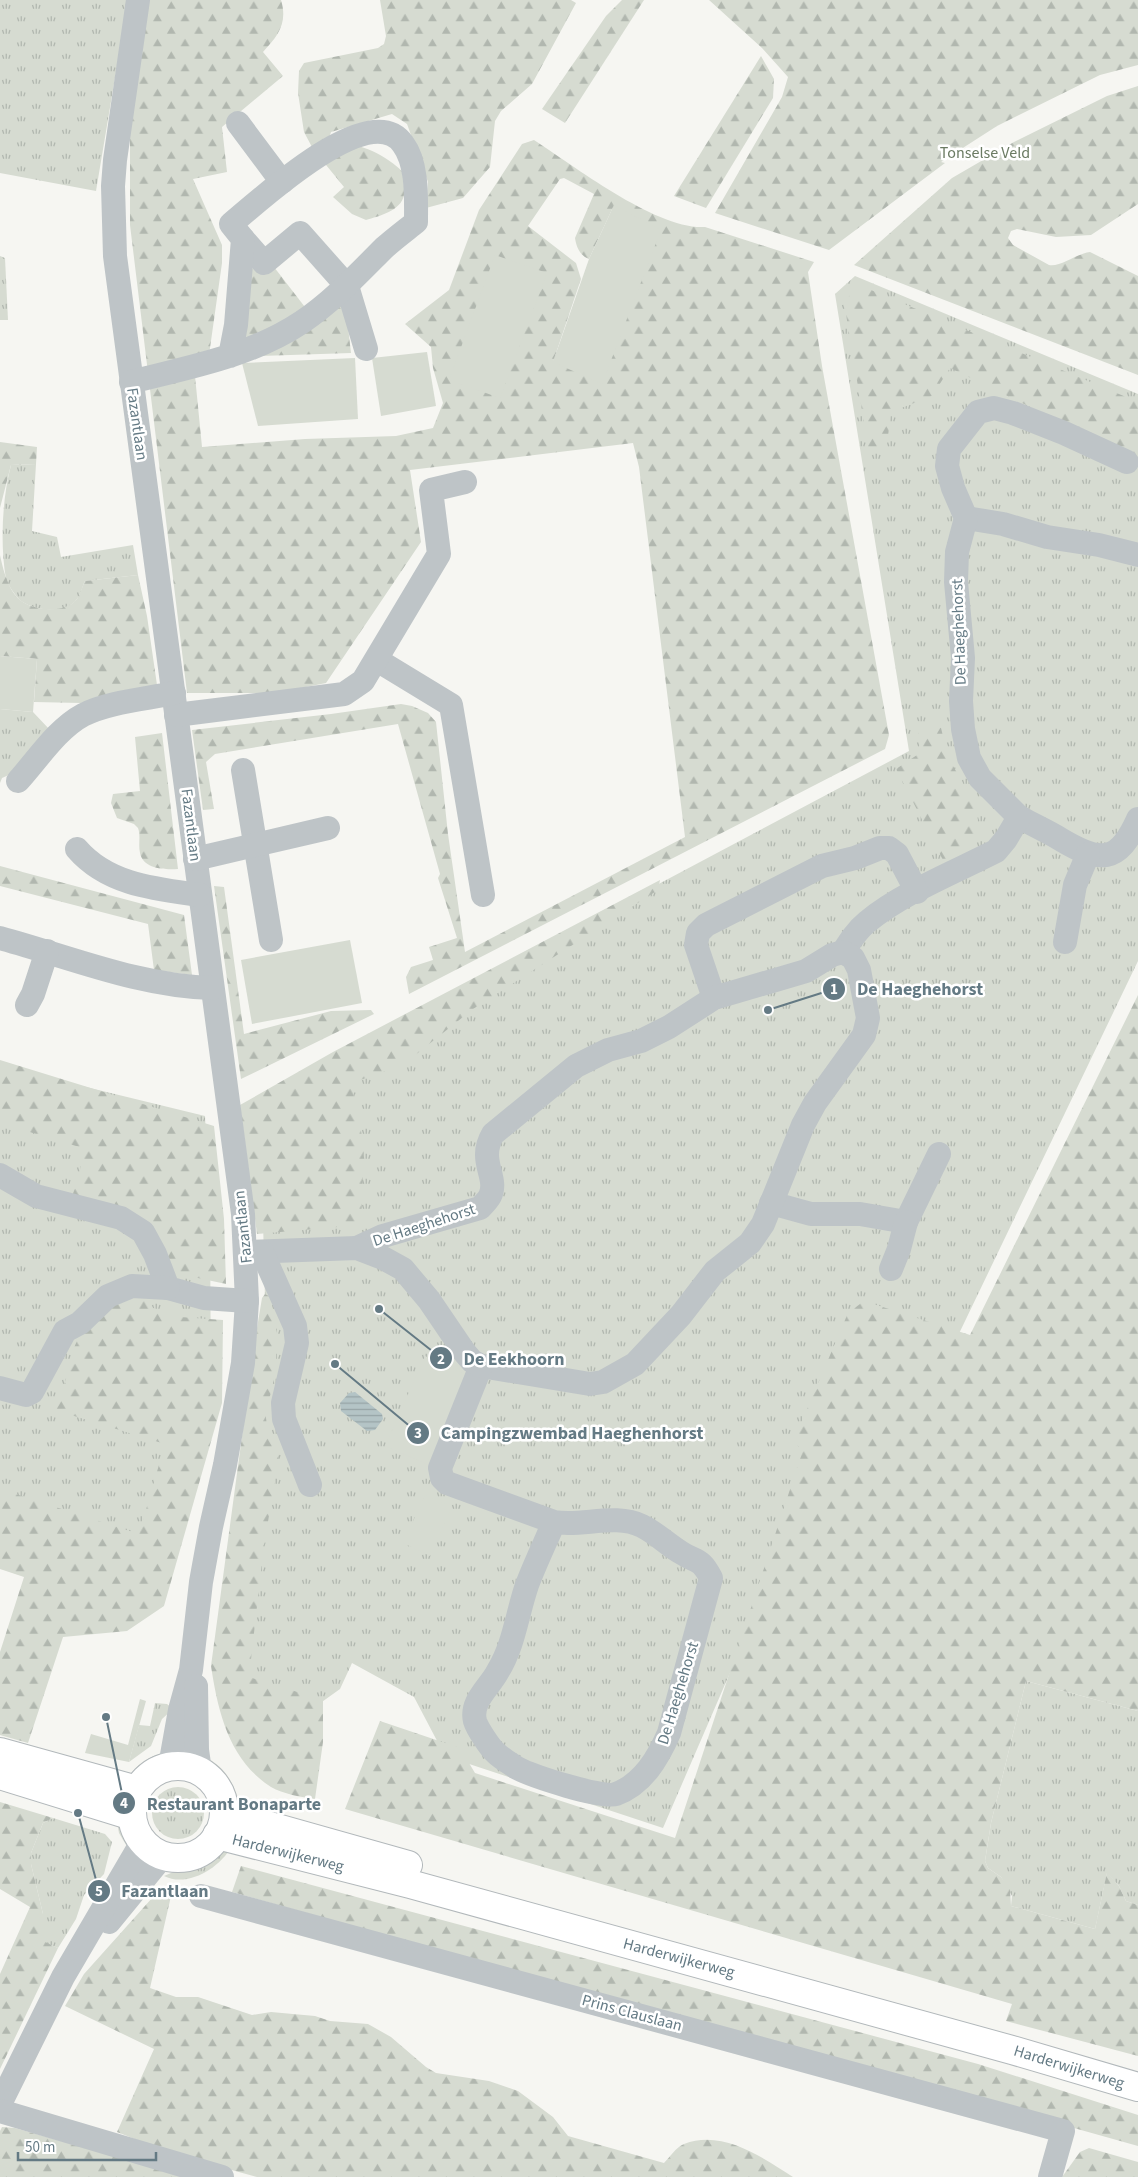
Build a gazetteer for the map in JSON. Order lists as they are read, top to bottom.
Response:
{
  "streets": {
    "main road": ["Harderwijkerweg"],
    "street": ["Fazantlaan", "De Haeghehorst", "Prins Clauslaan"]
  },
  "crossings": [
    ["Fazantlaan", "De Haeghehorst"],
    ["Fazantlaan", "Harderwijkerweg"]
  ],
  "parks": ["Tonselse Veld"],
  "places": [
    "De Haeghehorst",
    "De Eekhoorn",
    "Campingzwembad Haeghenhorst",
    "Restaurant Bonaparte",
    "Fazantlaan"
  ],
  "scale_bar": "50 m"
}
